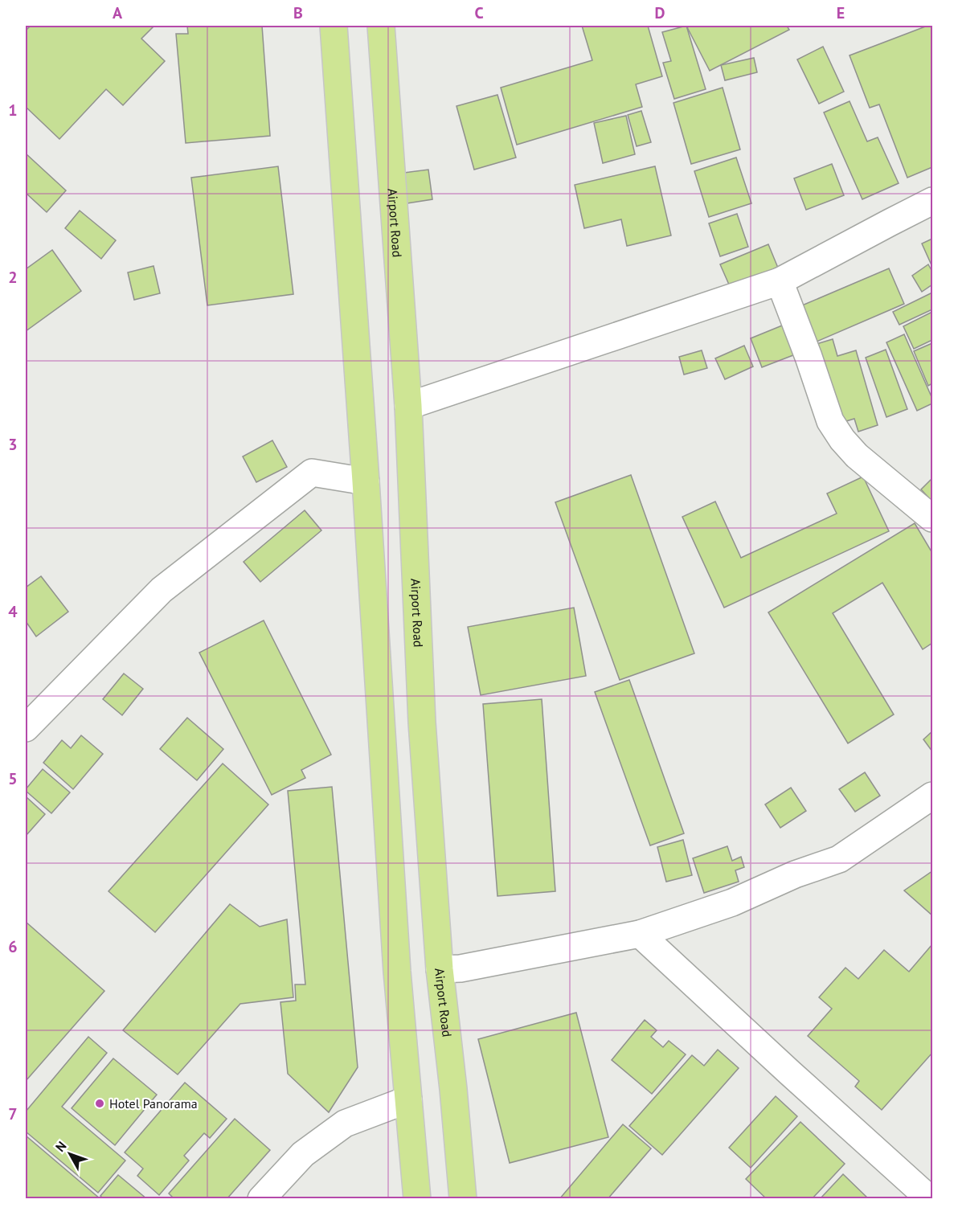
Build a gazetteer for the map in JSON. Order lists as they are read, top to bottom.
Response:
{
  "streets": {
    "main road": ["Airport Road"]
  },
  "places": ["Hotel Panorama"],
  "north": "top left",
  "grid": {
    "columns": [
      "A",
      "B",
      "C",
      "D",
      "E"
    ],
    "rows": [
      "1",
      "2",
      "3",
      "4",
      "5",
      "6",
      "7"
    ]
  }
}
